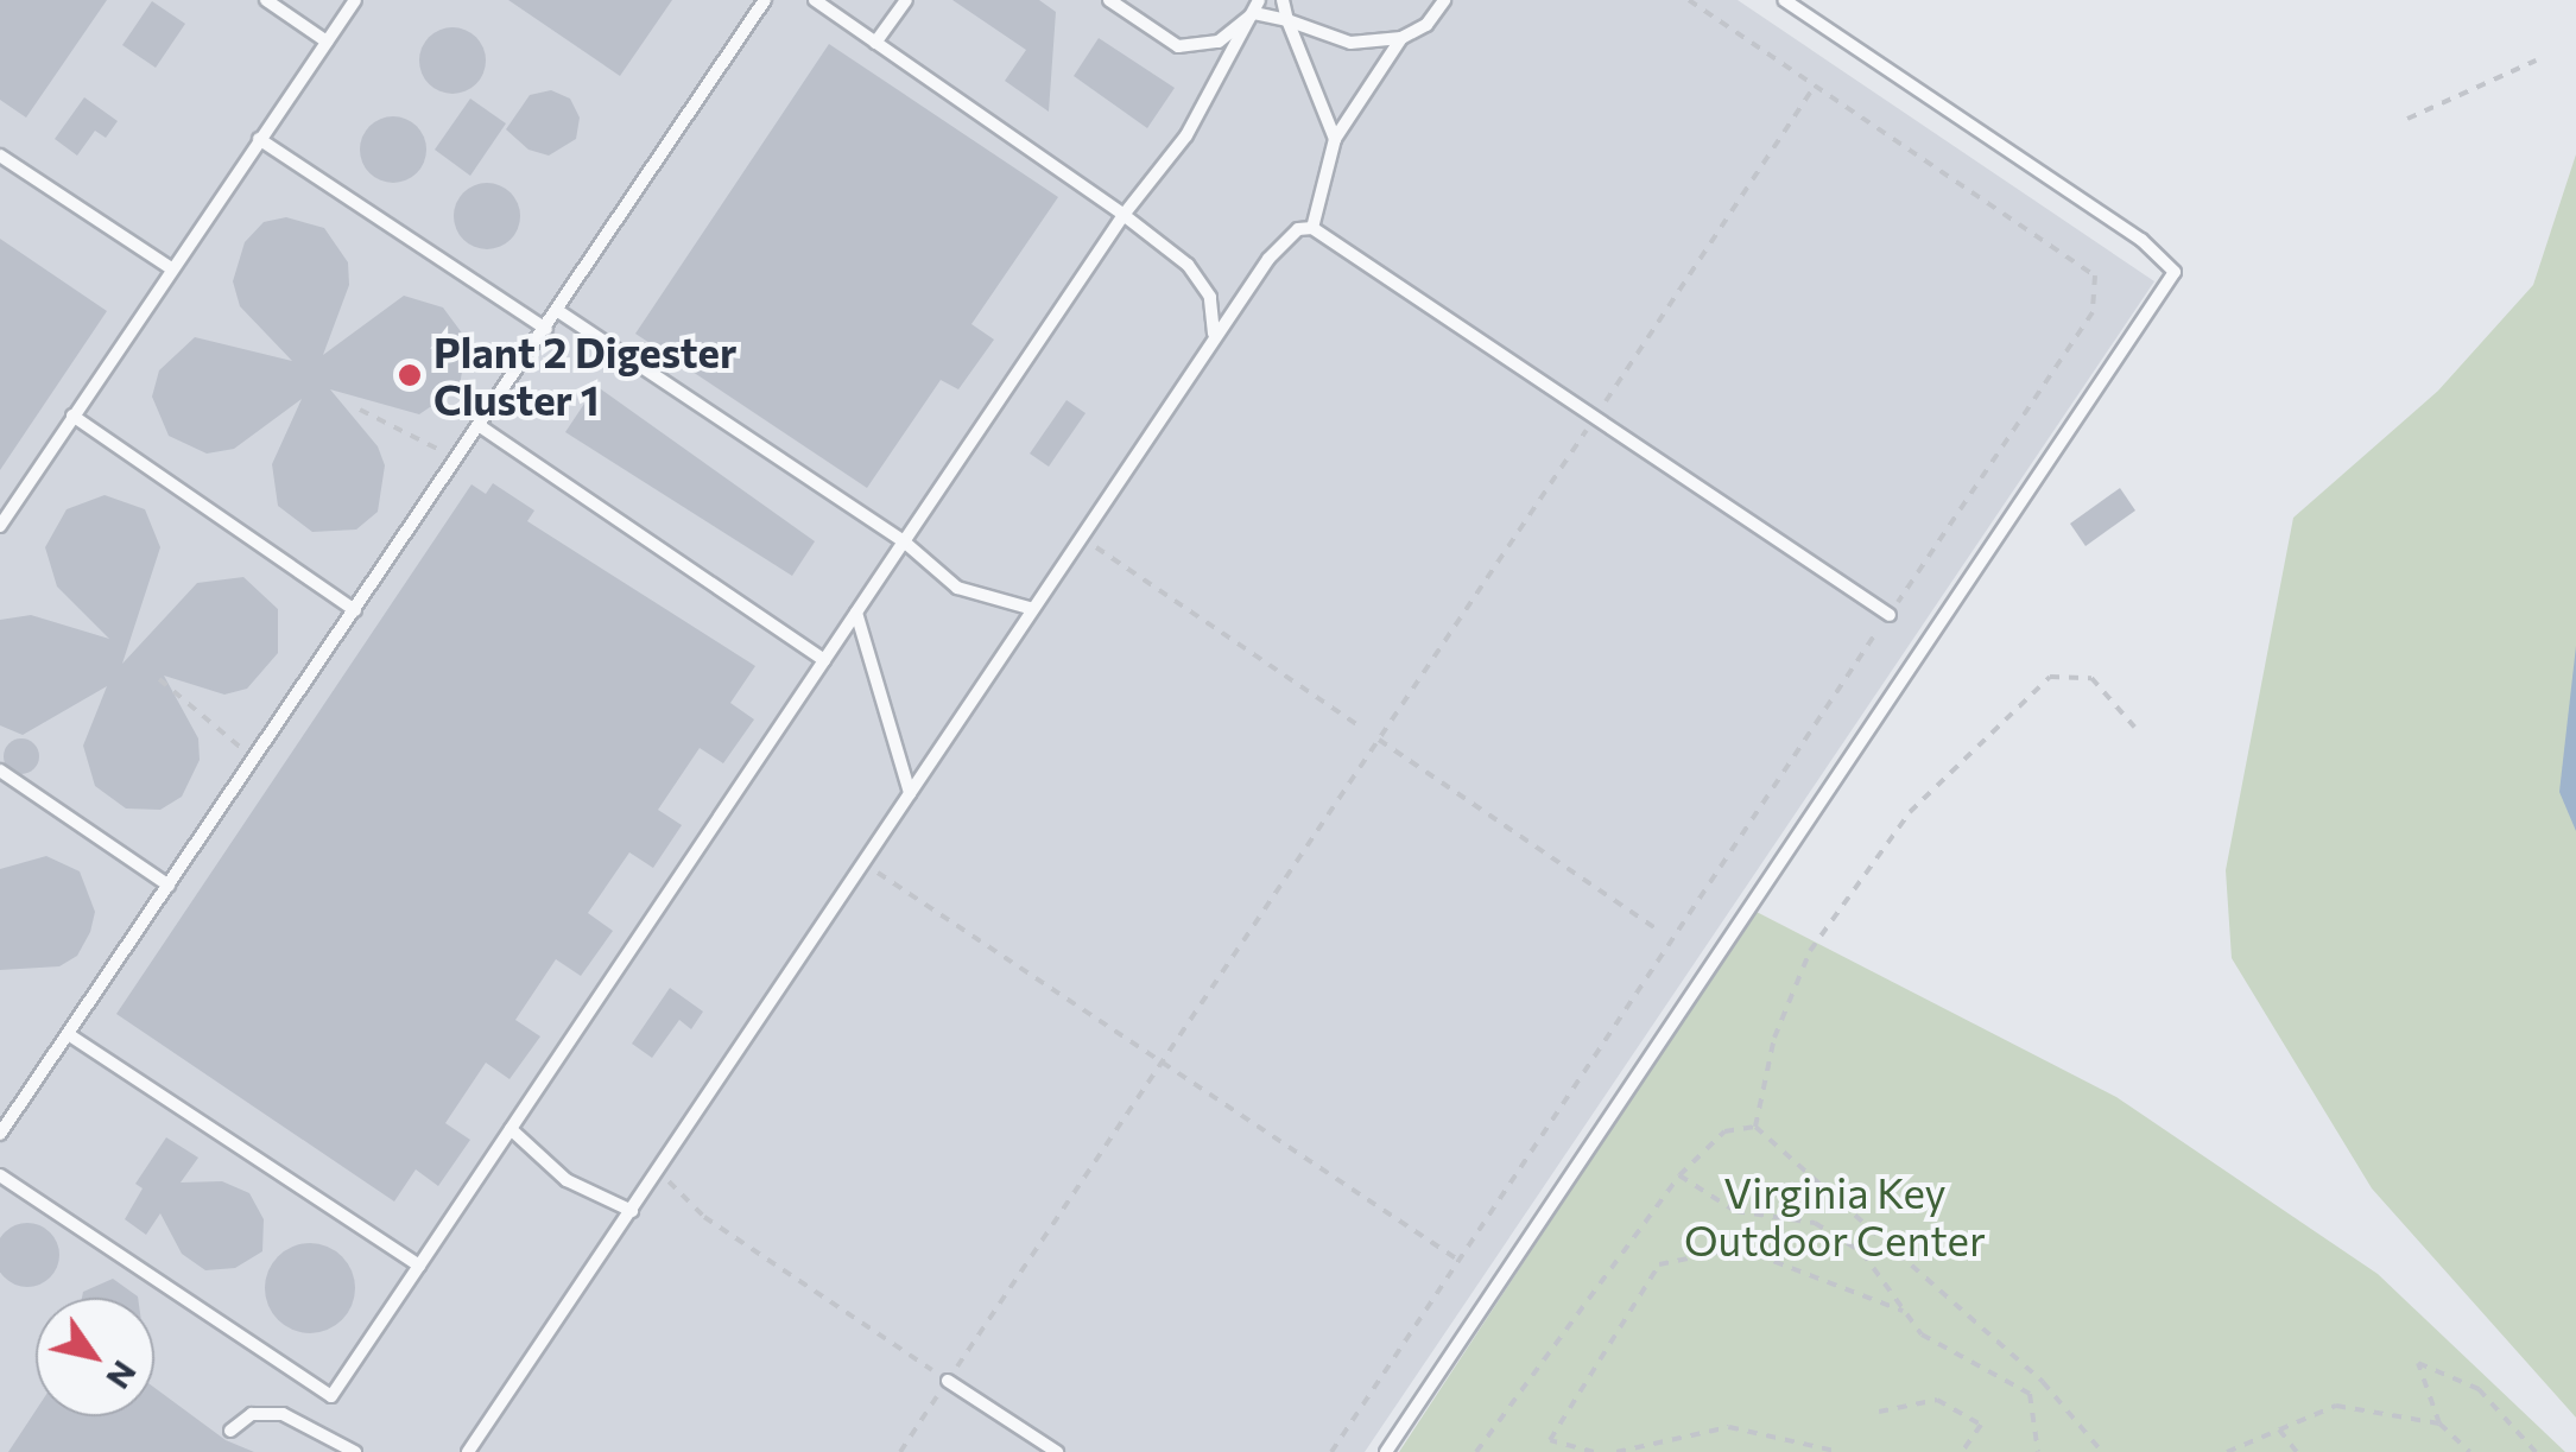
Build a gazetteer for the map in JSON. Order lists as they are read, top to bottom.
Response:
{
  "parks": ["Virginia Key Outdoor Center"],
  "places": ["Plant 2 Digester Cluster 1"],
  "north": "bottom right"
}
